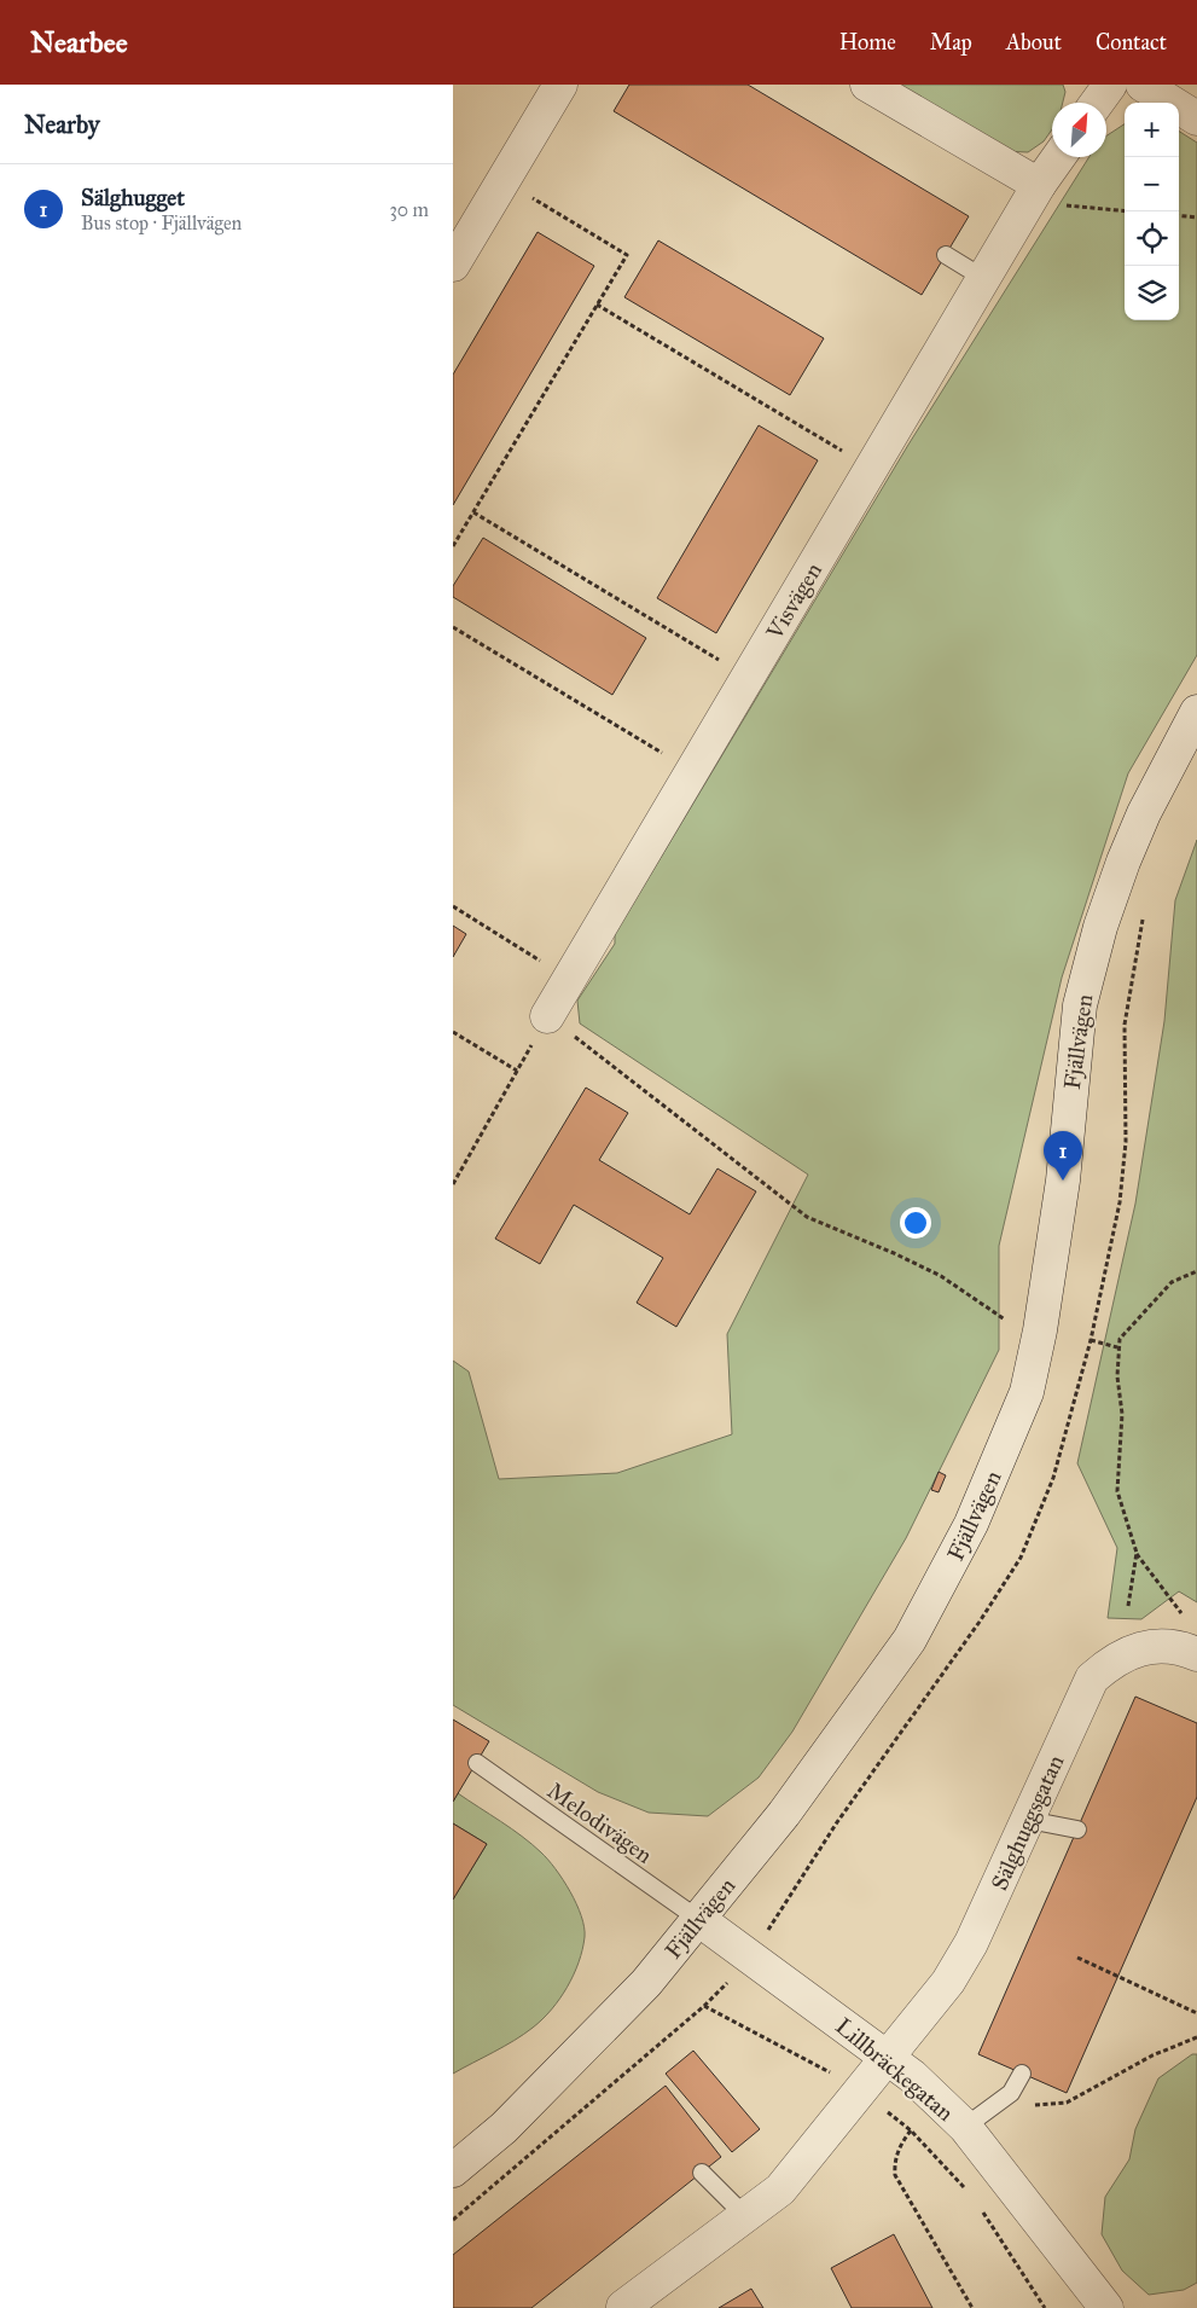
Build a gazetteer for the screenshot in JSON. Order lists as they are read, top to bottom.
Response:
{
  "streets": {
    "street": [
      "Visvägen",
      "Fjällvägen",
      "Sälghuggsgatan",
      "Lillbräckegatan"
    ],
    "lane": ["Melodivägen"]
  },
  "crossings": [
    ["Fjällvägen", "Melodivägen"],
    ["Fjällvägen", "Lillbräckegatan"],
    ["Melodivägen", "Lillbräckegatan"],
    ["Sälghuggsgatan", "Lillbräckegatan"]
  ],
  "north": "top right",
  "page": {
    "header": "Nearbee",
    "nav": [
      "Home",
      "Map",
      "About",
      "Contact"
    ],
    "heading": "Nearby",
    "map_buttons": ["+", "−"],
    "list": [
      {
        "mark": "1",
        "name": "Sälghugget",
        "note": "Bus stop · Fjällvägen",
        "value": "30 m"
      }
    ],
    "pins": "1"
  }
}
